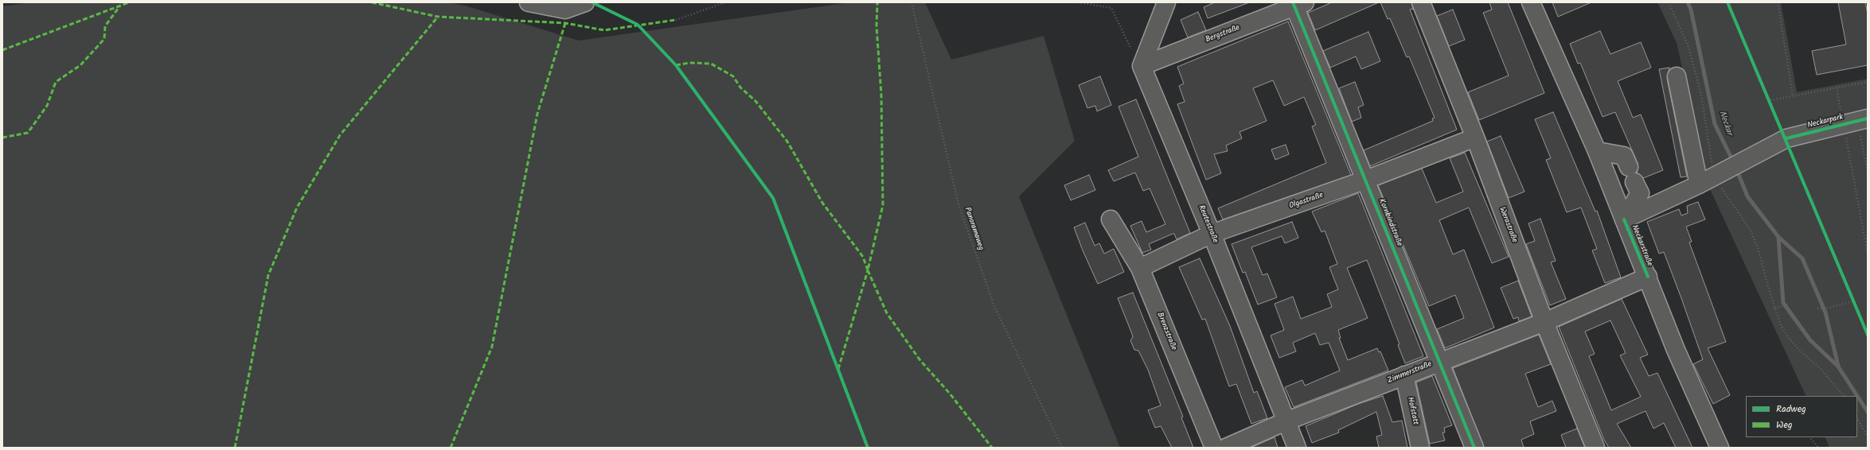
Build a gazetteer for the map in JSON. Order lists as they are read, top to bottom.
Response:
{
  "streets": {
    "street": [
      "Bergstraße",
      "Neckarpark",
      "Olgastraße",
      "Kornbindstraße",
      "Reutestraße",
      "Werastraße",
      "Neckarstraße",
      "Brenzstraße",
      "Zimmerstraße",
      "Hofstatt"
    ],
    "path": ["Panoramaweg"]
  },
  "crossings": [
    ["Bergstraße", "Kornbindstraße"],
    ["Bergstraße", "Reutestraße"],
    ["Neckarpark", "Neckarstraße"],
    ["Olgastraße", "Kornbindstraße"],
    ["Olgastraße", "Reutestraße"],
    ["Olgastraße", "Werastraße"],
    ["Olgastraße", "Brenzstraße"],
    ["Kornbindstraße", "Zimmerstraße"],
    ["Reutestraße", "Zimmerstraße"],
    ["Werastraße", "Zimmerstraße"],
    ["Neckarstraße", "Zimmerstraße"],
    ["Zimmerstraße", "Hofstatt"]
  ],
  "water": ["Neckar"],
  "legend": ["Radweg", "Weg"]
}
